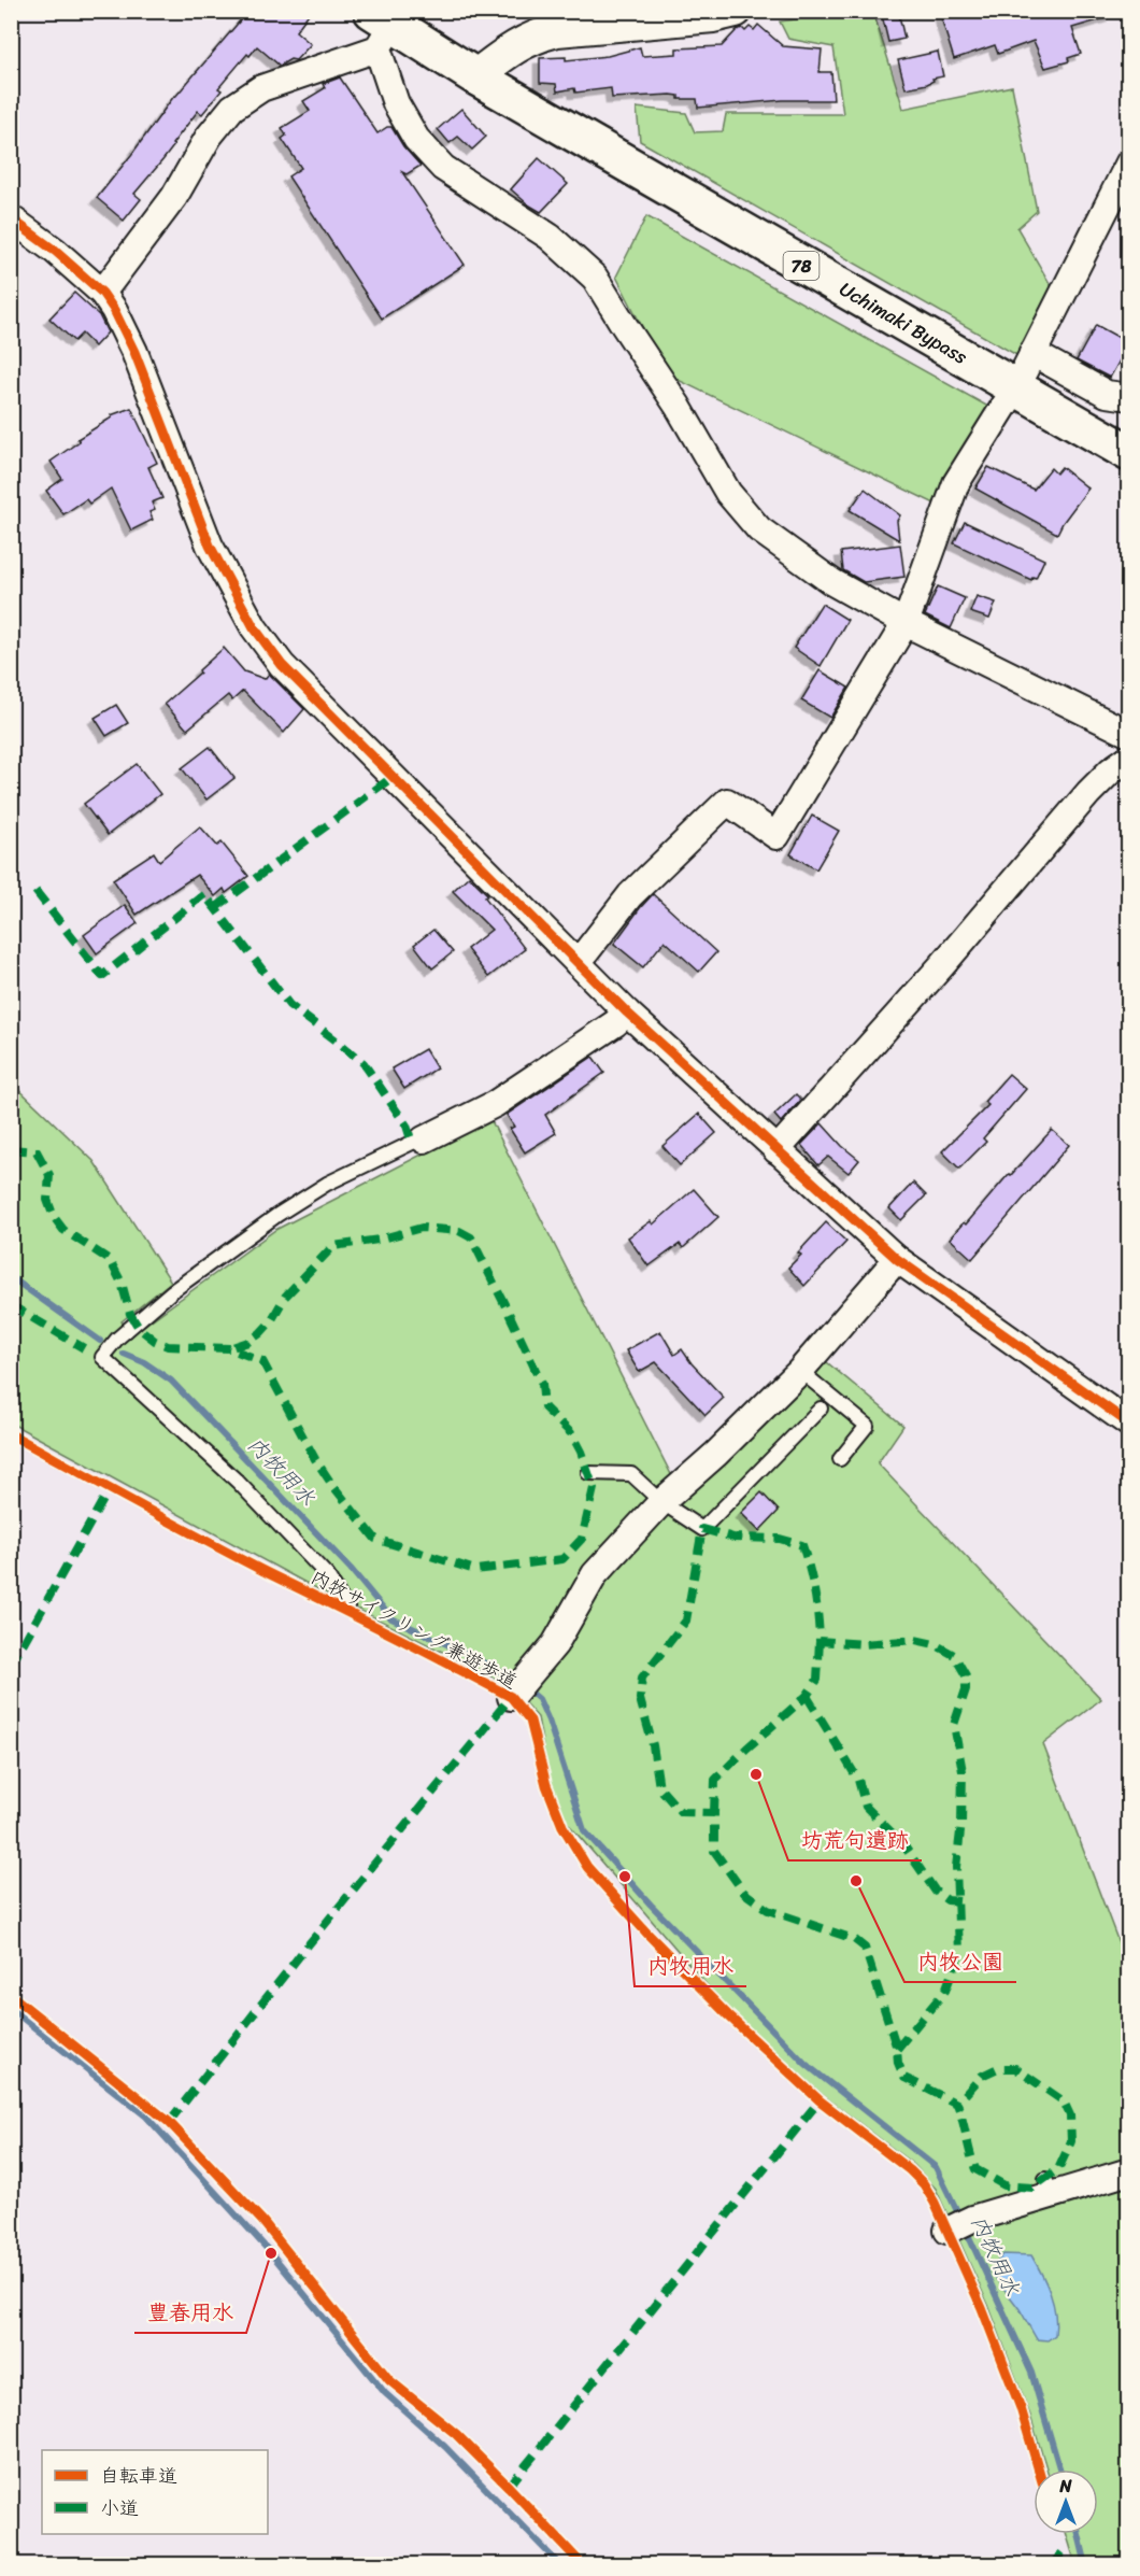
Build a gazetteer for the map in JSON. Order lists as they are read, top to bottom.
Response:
{
  "streets": {
    "main road": ["78", "Uchimaki Bypass"],
    "cycle path": ["内牧サイクリング兼遊歩道"]
  },
  "crossings": [
    ["78", "Uchimaki Bypass"]
  ],
  "water": ["内牧用水"],
  "places": [
    "坊荒句遺跡",
    "内牧用水",
    "内牧公園",
    "豊春用水"
  ],
  "legend": ["自転車道", "小道"],
  "north": "top"
}
